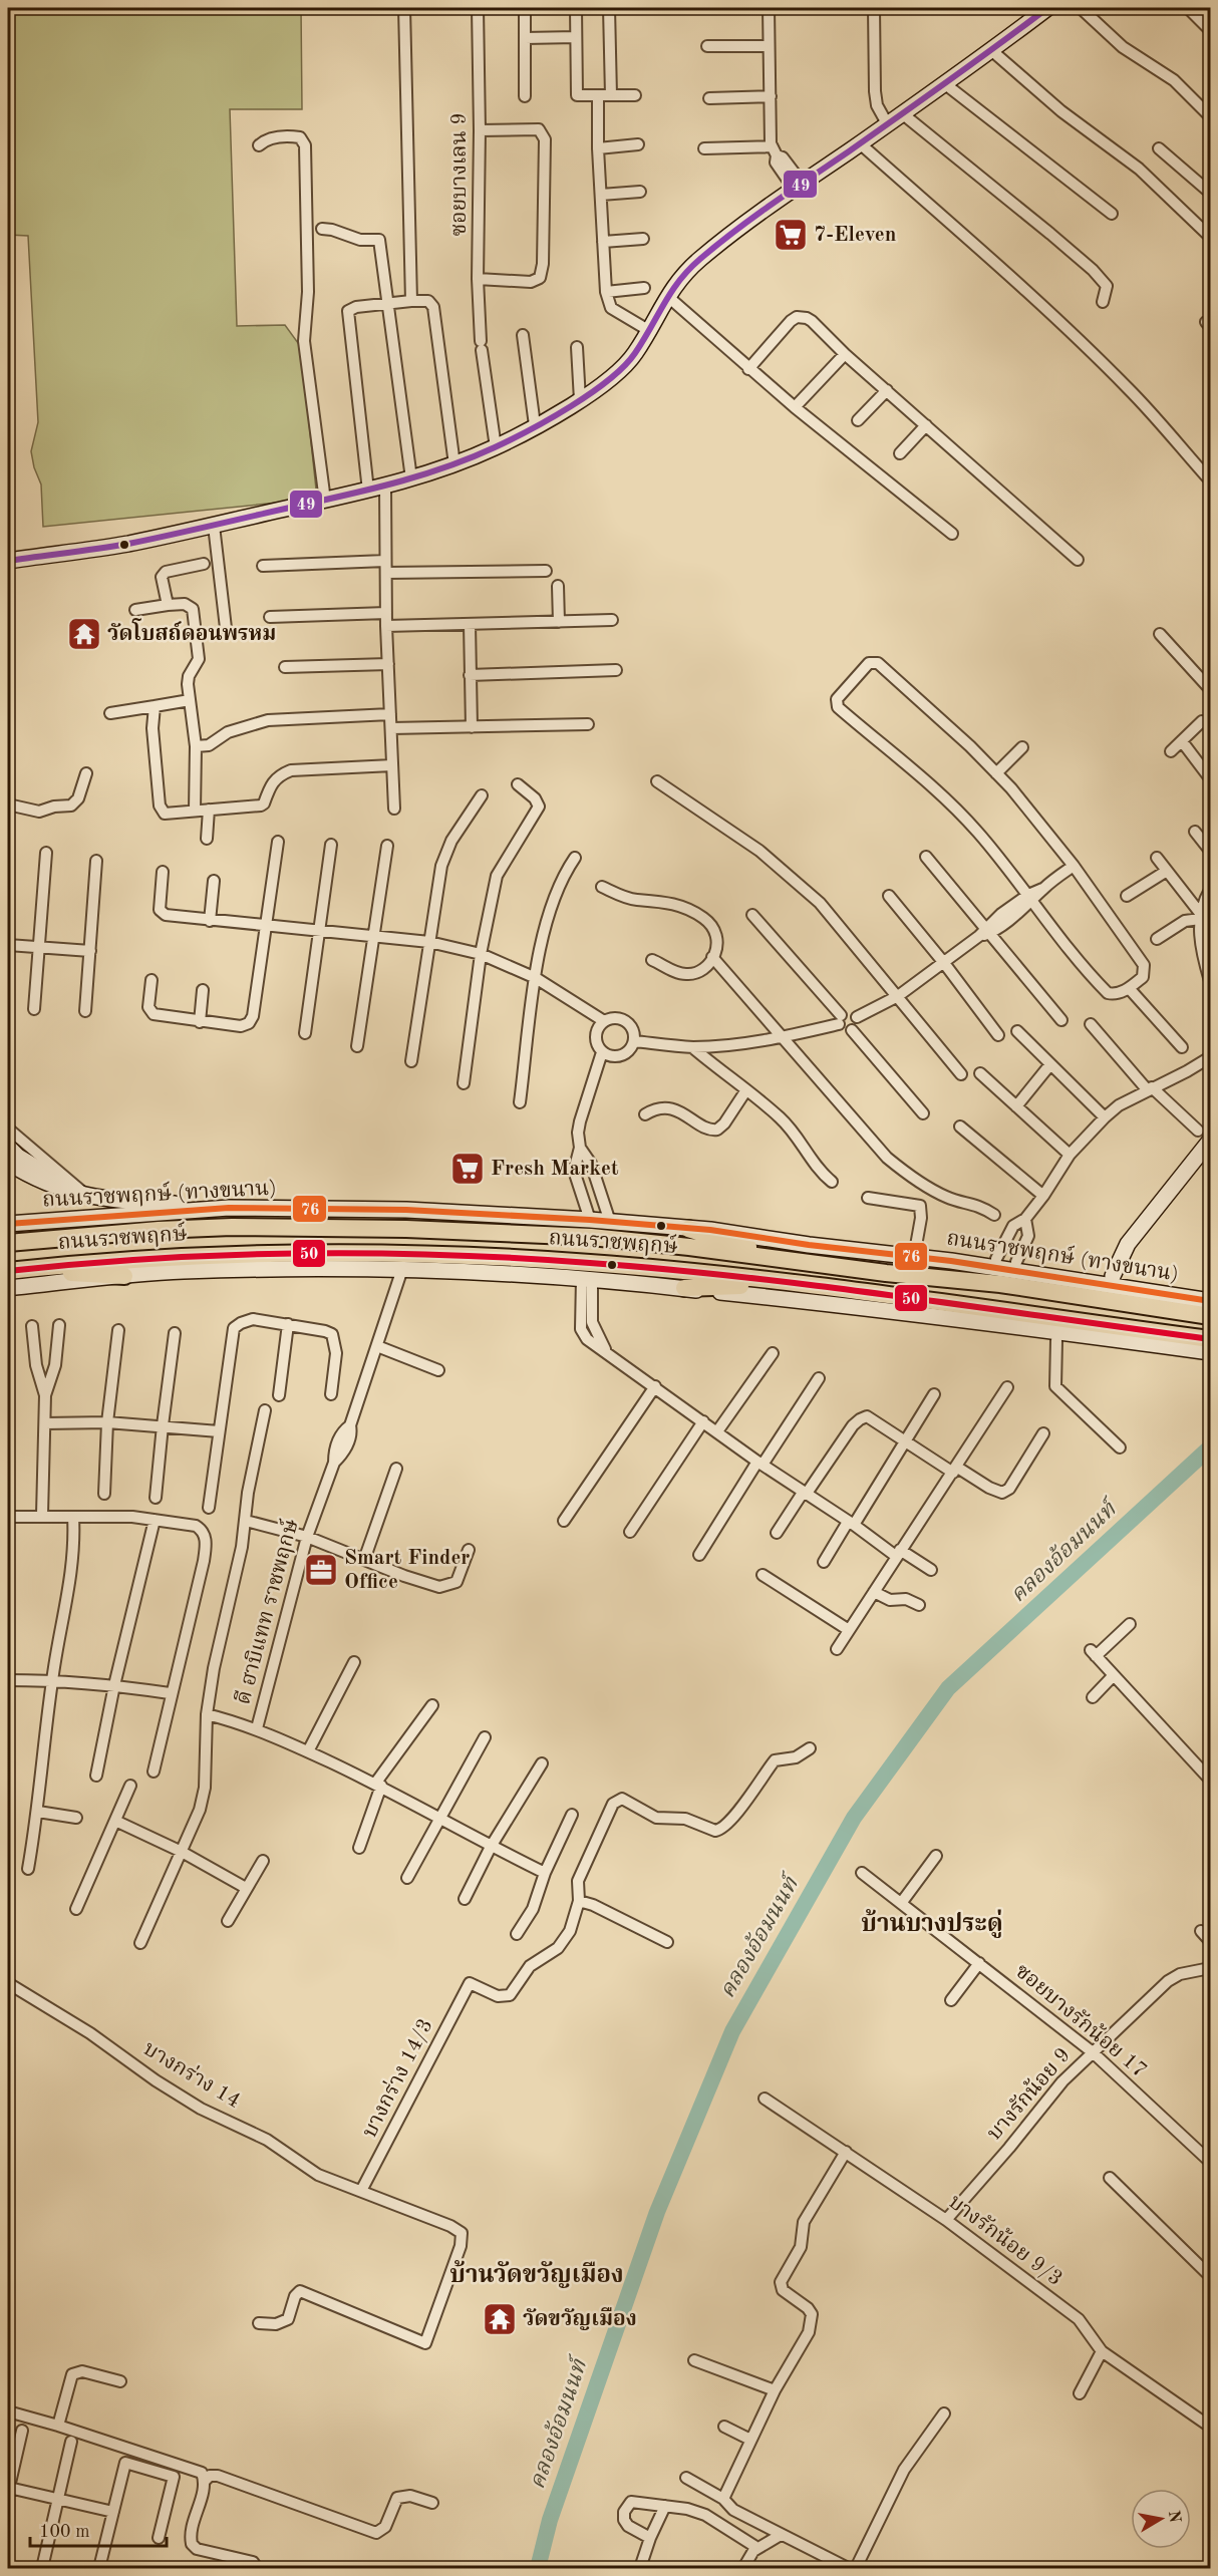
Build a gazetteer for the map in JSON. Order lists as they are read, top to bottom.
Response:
{
  "streets": {
    "main road": ["ถนนราชพฤกษ์ (ทางขนาน)", "ถนนราชพฤกษ์"],
    "street": [
      "ซอยบางเลน 9",
      "ดี ฮาบิแทท ราชพฤกษ์",
      "ซอยบางรักน้อย 17",
      "บางกร่าง 14",
      "บางกร่าง 14/3",
      "บางรักน้อย 9",
      "บางรักน้อย 9/3"
    ]
  },
  "crossings": [
    ["ซอยบางรักน้อย 17", "บางรักน้อย 9"],
    ["บางกร่าง 14", "บางกร่าง 14/3"],
    ["บางรักน้อย 9", "บางรักน้อย 9/3"]
  ],
  "districts": ["บ้านบางประดู่", "บ้านวัดขวัญเมือง"],
  "water": ["คลองอ้อมนนท์"],
  "places": {
    "supermarket": ["7-Eleven", "Fresh Market"],
    "temple": ["วัดโบสถ์ดอนพรหม", "วัดขวัญเมือง"],
    "office": ["Smart Finder Office"]
  },
  "lines": ["transit line 49", "transit line 76", "transit line 50"],
  "scale_bar": "100 m",
  "north": "right"
}
